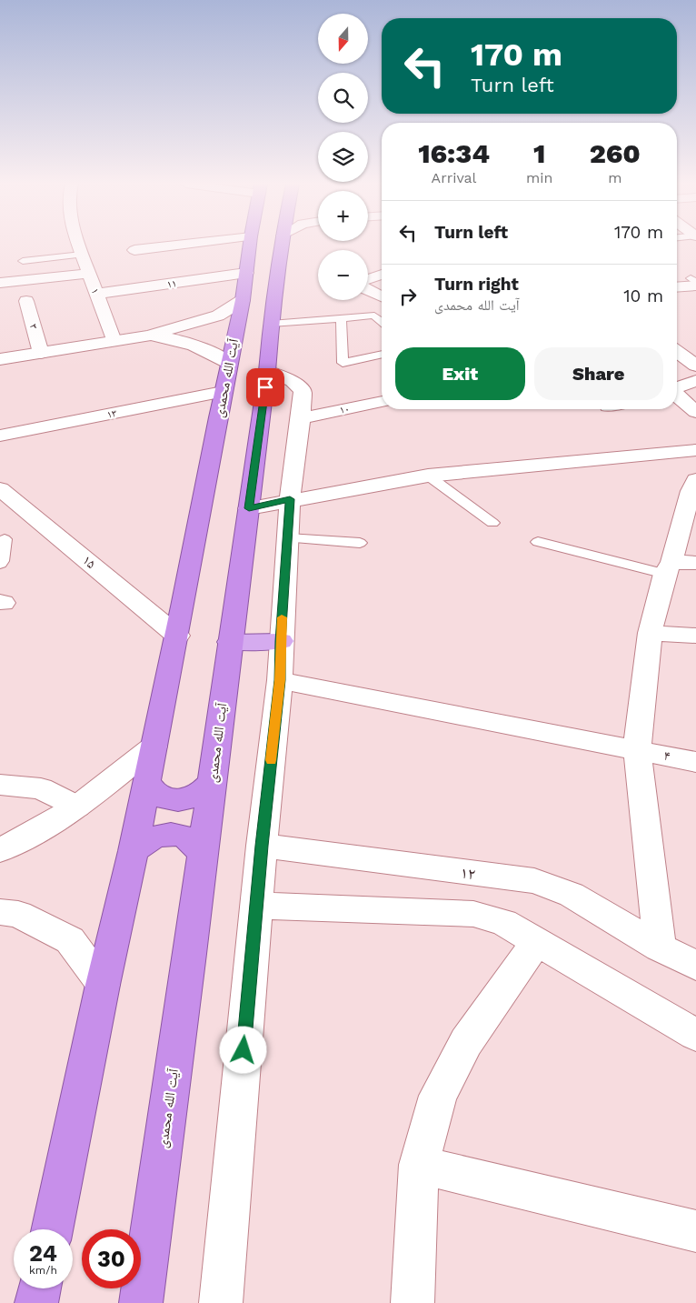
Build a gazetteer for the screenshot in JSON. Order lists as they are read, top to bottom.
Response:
{
  "streets": {
    "highway": ["آیت الله محمدی"],
    "street": [
      "۱۱",
      "۱",
      "۳",
      "۱۰",
      "۱۳",
      "۱۵",
      "۴",
      "۱۲"
    ]
  },
  "crossings": [
    ["۱۱", "۱"],
    ["۱۱", "آیت الله محمدی"],
    ["آیت الله محمدی", "۱۳"],
    ["آیت الله محمدی", "۱۵"]
  ],
  "north": "bottom",
  "page": {
    "map_buttons": ["+", "−"],
    "turn": ["170 m", "Turn left"],
    "eta": [
      "16:34",
      "Arrival",
      "1",
      "min",
      "260",
      "m"
    ],
    "list": [
      {
        "name": "Turn left",
        "value": "170 m"
      },
      {
        "name": "Turn right",
        "note": "آیت الله محمدی",
        "value": "10 m"
      }
    ],
    "buttons": ["Exit", "Share"],
    "speed": "24 km/h",
    "limit": "30"
  }
}
